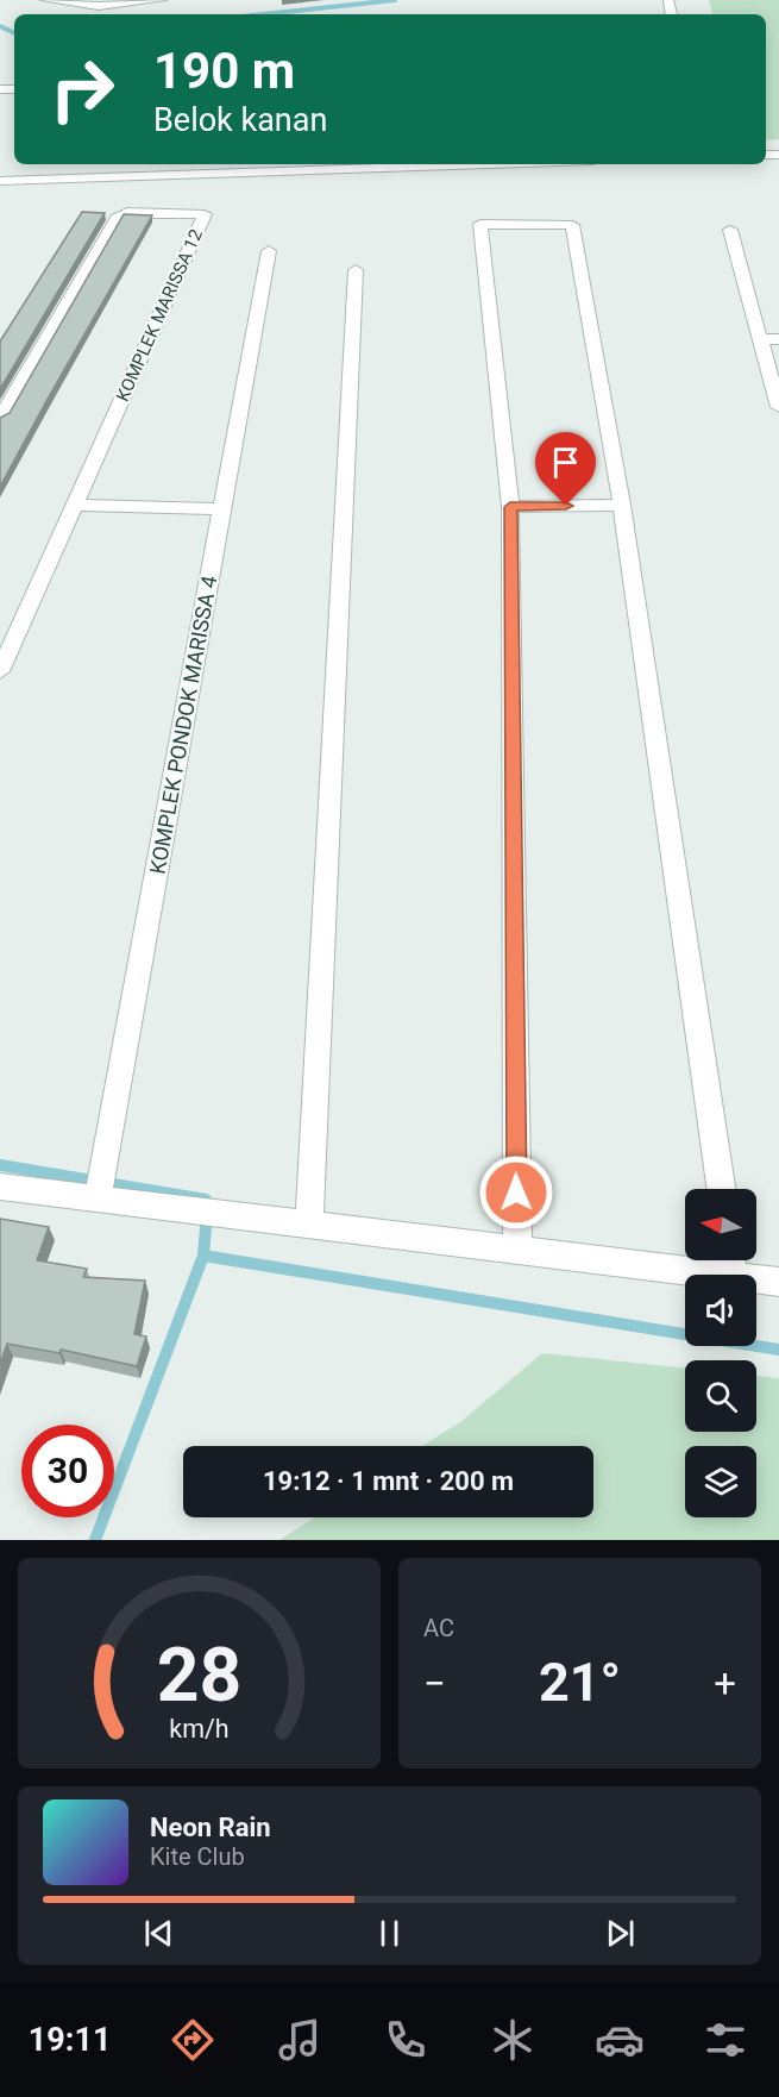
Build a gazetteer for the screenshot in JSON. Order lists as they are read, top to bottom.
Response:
{
  "streets": {
    "street": ["KOMPLEK MARISSA 12", "KOMPLEK PONDOK MARISSA 4"]
  },
  "north": "left",
  "page": {
    "turn": ["190 m", "Belok kanan"],
    "limit": "30",
    "trip": "19:12 · 1 mnt · 200 m",
    "tile": "AC",
    "heat": ["−", "21°", "+"],
    "song": ["Neon Rain", "Kite Club"],
    "tabs": "19:11",
    "gauge": ["28", "km/h"]
  }
}
